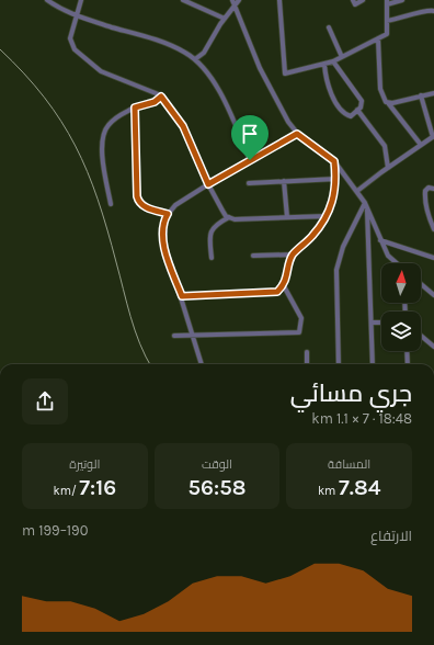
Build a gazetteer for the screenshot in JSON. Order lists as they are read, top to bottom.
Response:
{
  "north": "top",
  "page": {
    "heading": ["جري مسائي", "18:48 · 7 × 1.1 km"],
    "stats": [
      ["المسافة", "7.84 km"],
      ["الوقت", "56:58"],
      ["الوتيرة", "7:16 /km"]
    ],
    "chart": ["الارتفاع", "190–199 m"]
  }
}
